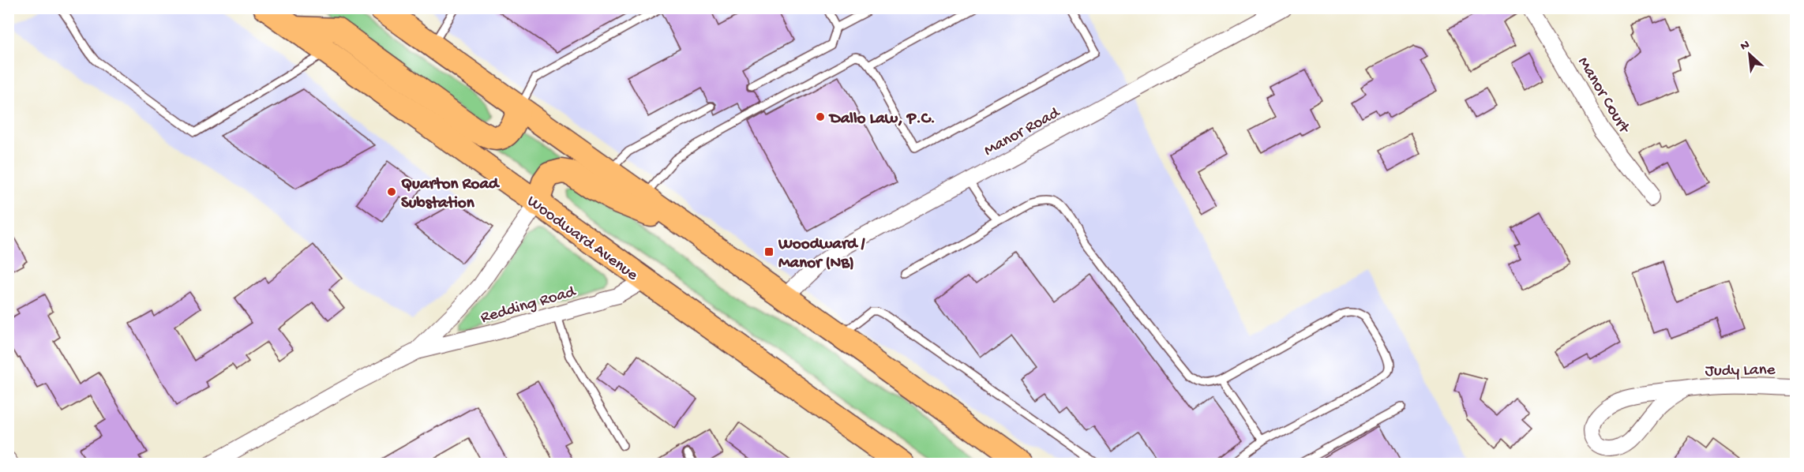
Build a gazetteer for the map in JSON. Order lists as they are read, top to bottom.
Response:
{
  "streets": {
    "main road": ["Woodward Avenue"],
    "street": [
      "Manor Court",
      "Manor Road",
      "Redding Road",
      "Judy Lane"
    ]
  },
  "crossings": [
    ["Woodward Avenue", "Redding Road"]
  ],
  "places": {
    "other": ["Dallo Law, P.C.", "Quarton Road Substation"],
    "transit": ["Woodward / Manor (NB)"]
  },
  "north": "top left"
}
